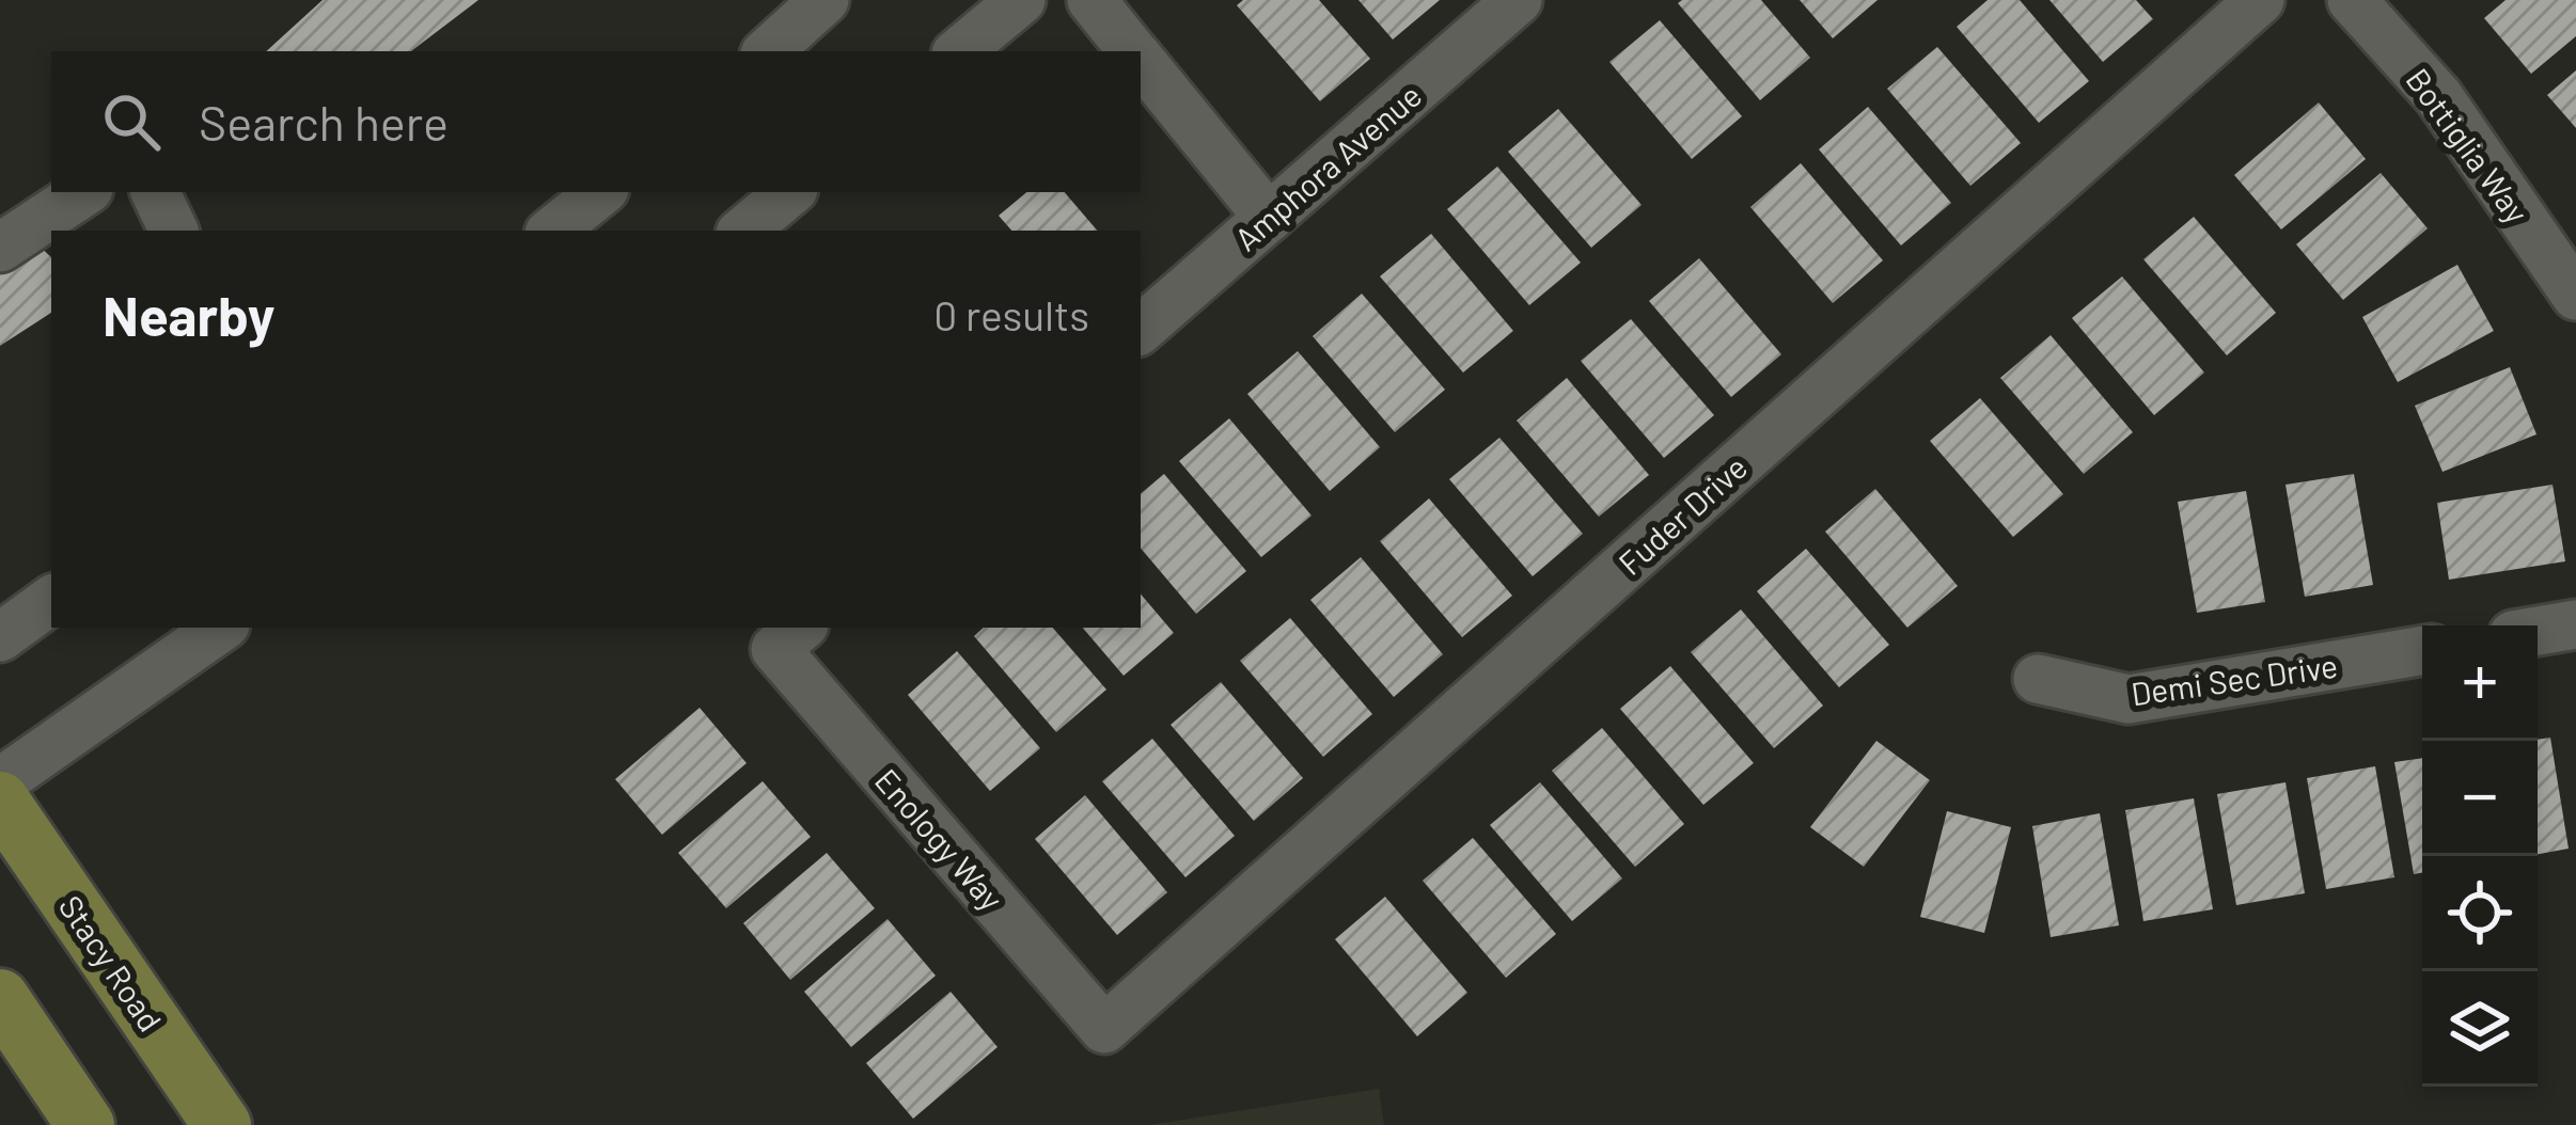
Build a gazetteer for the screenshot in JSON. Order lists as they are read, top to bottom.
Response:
{
  "streets": {
    "main road": ["Stacy Road"],
    "street": [
      "Bottiglia Way",
      "Amphora Avenue",
      "Fuder Drive",
      "Demi Sec Drive",
      "Enology Way"
    ]
  },
  "crossings": [
    ["Fuder Drive", "Enology Way"]
  ],
  "page": {
    "search": "Search here",
    "heading": ["Nearby", "0 results"],
    "map_buttons": ["+", "−"]
  }
}
